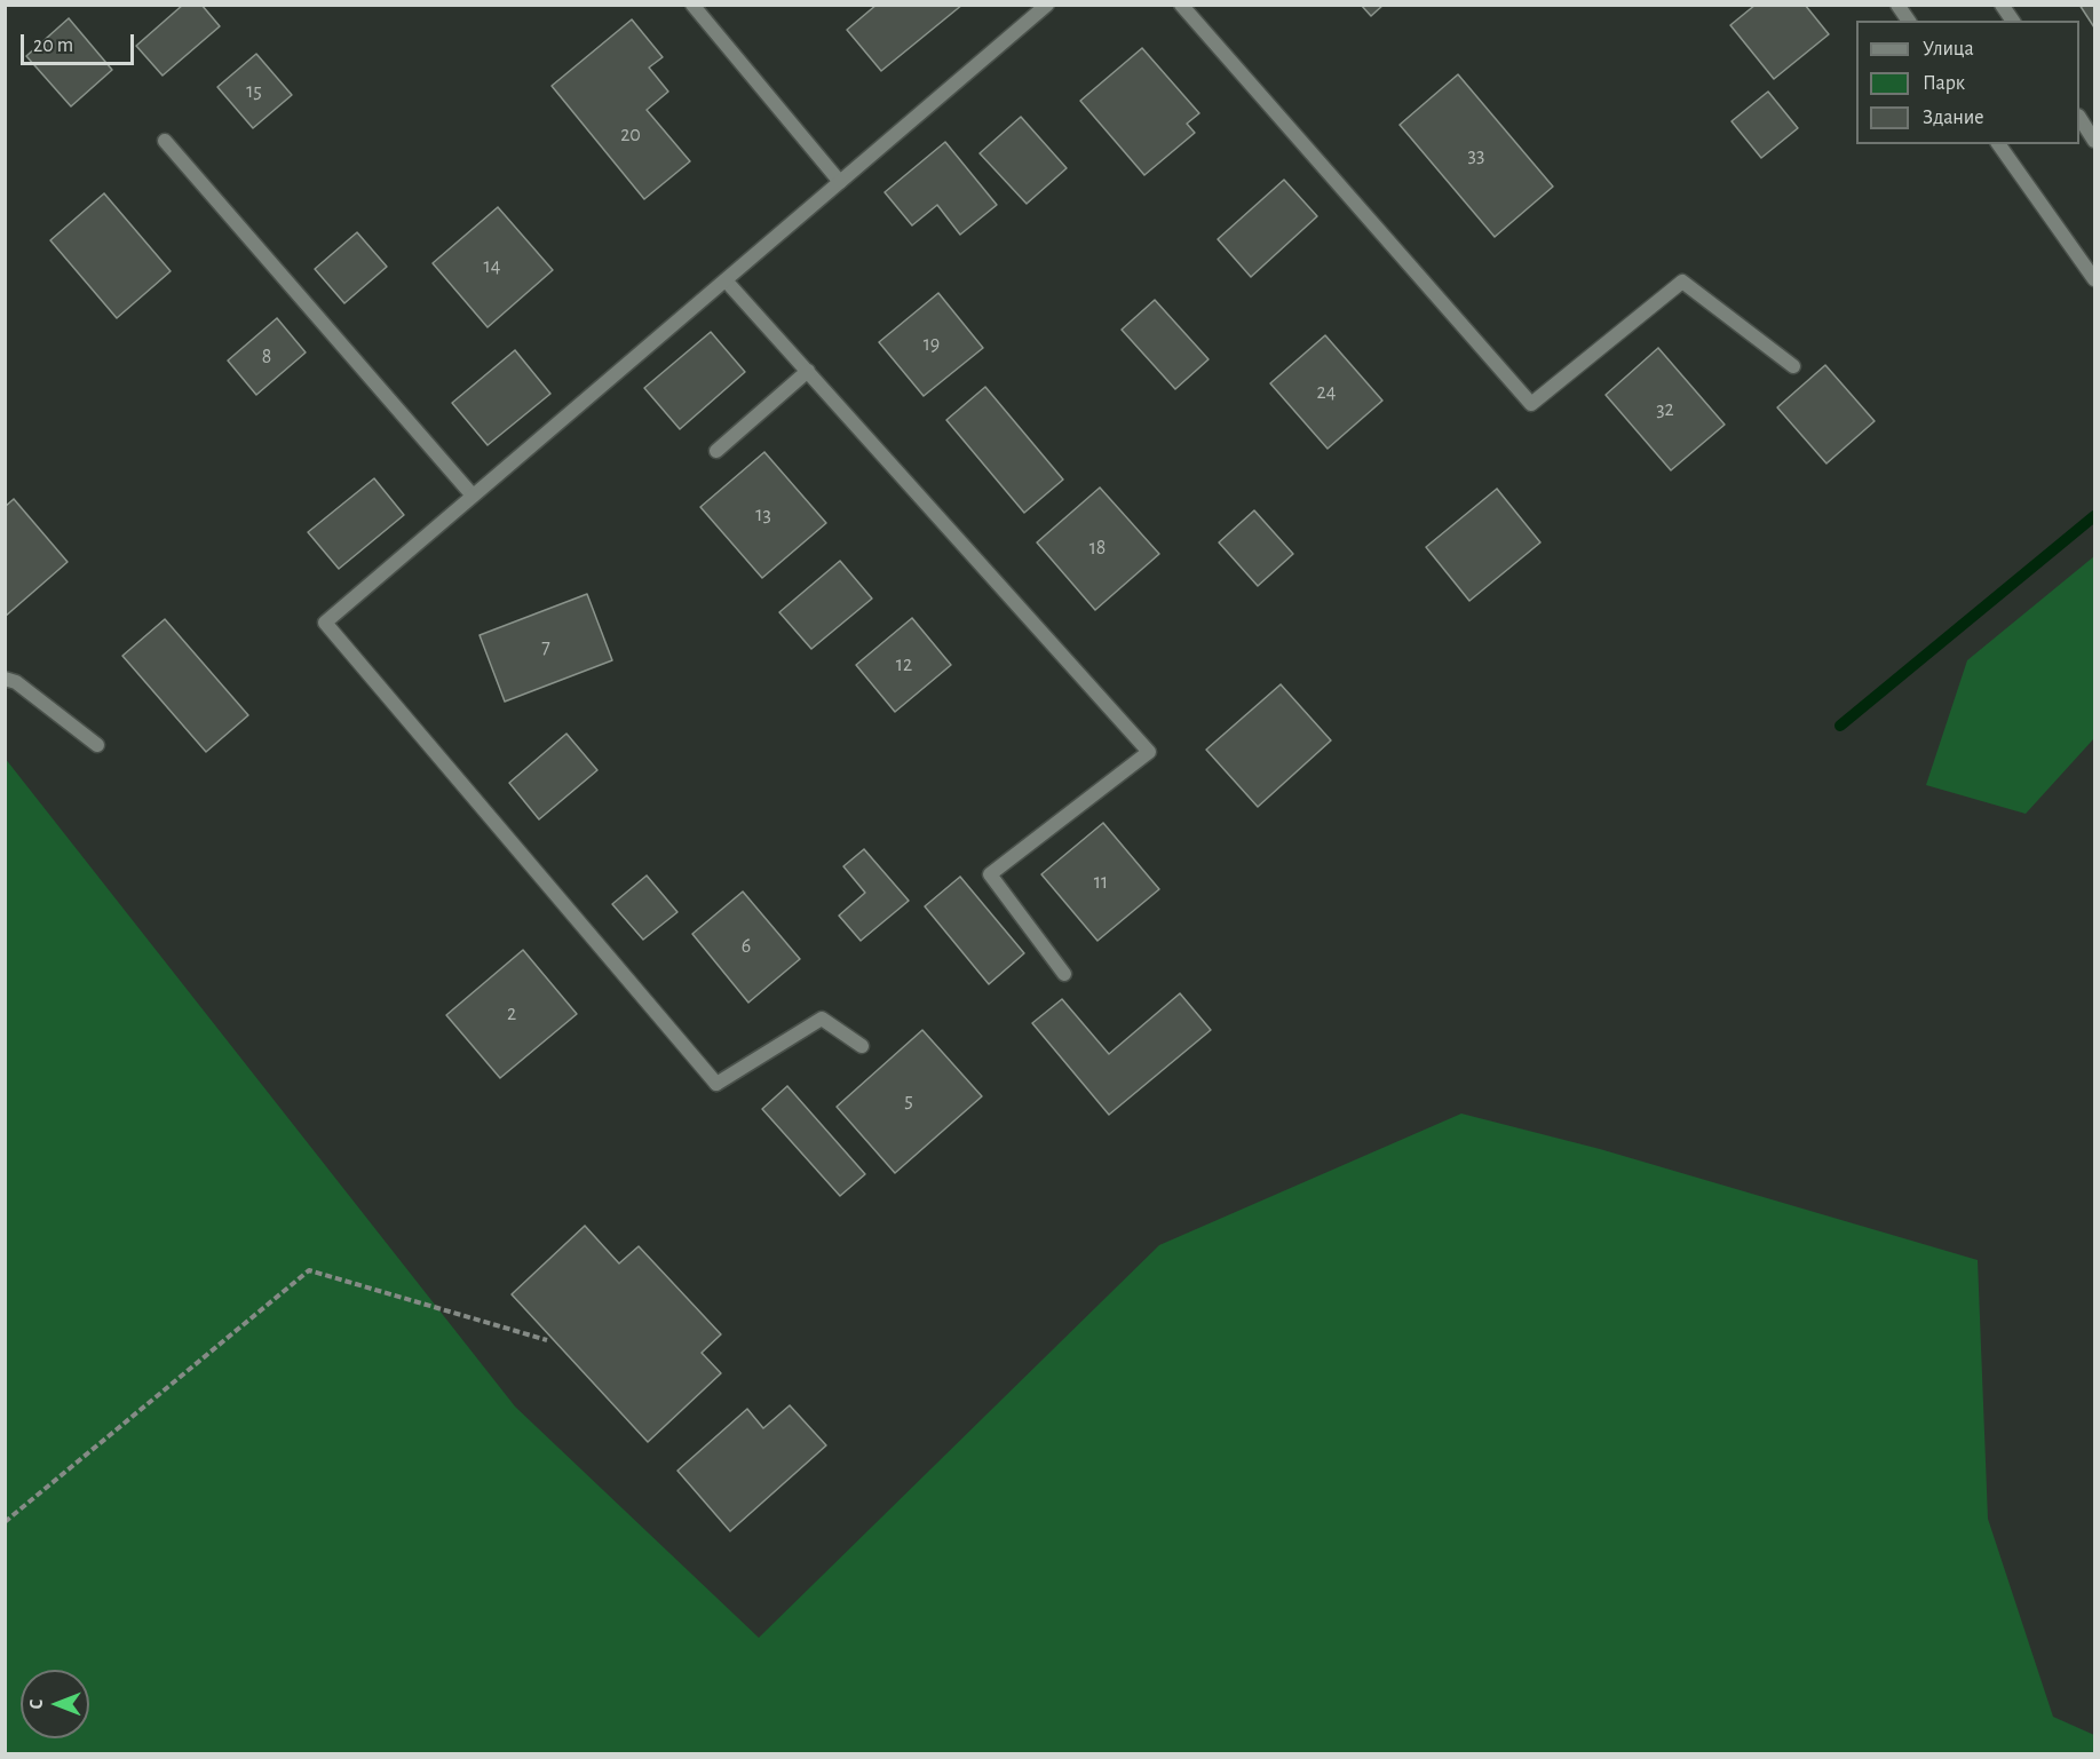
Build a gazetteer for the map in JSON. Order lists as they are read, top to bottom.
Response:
{
  "house_numbers": [
    "15",
    "20",
    "33",
    "14",
    "19",
    "8",
    "24",
    "32",
    "13",
    "18",
    "7",
    "12",
    "11",
    "6",
    "2",
    "5"
  ],
  "legend": ["Улица", "Парк", "Здание"],
  "scale_bar": "20 m",
  "north": "left"
}
